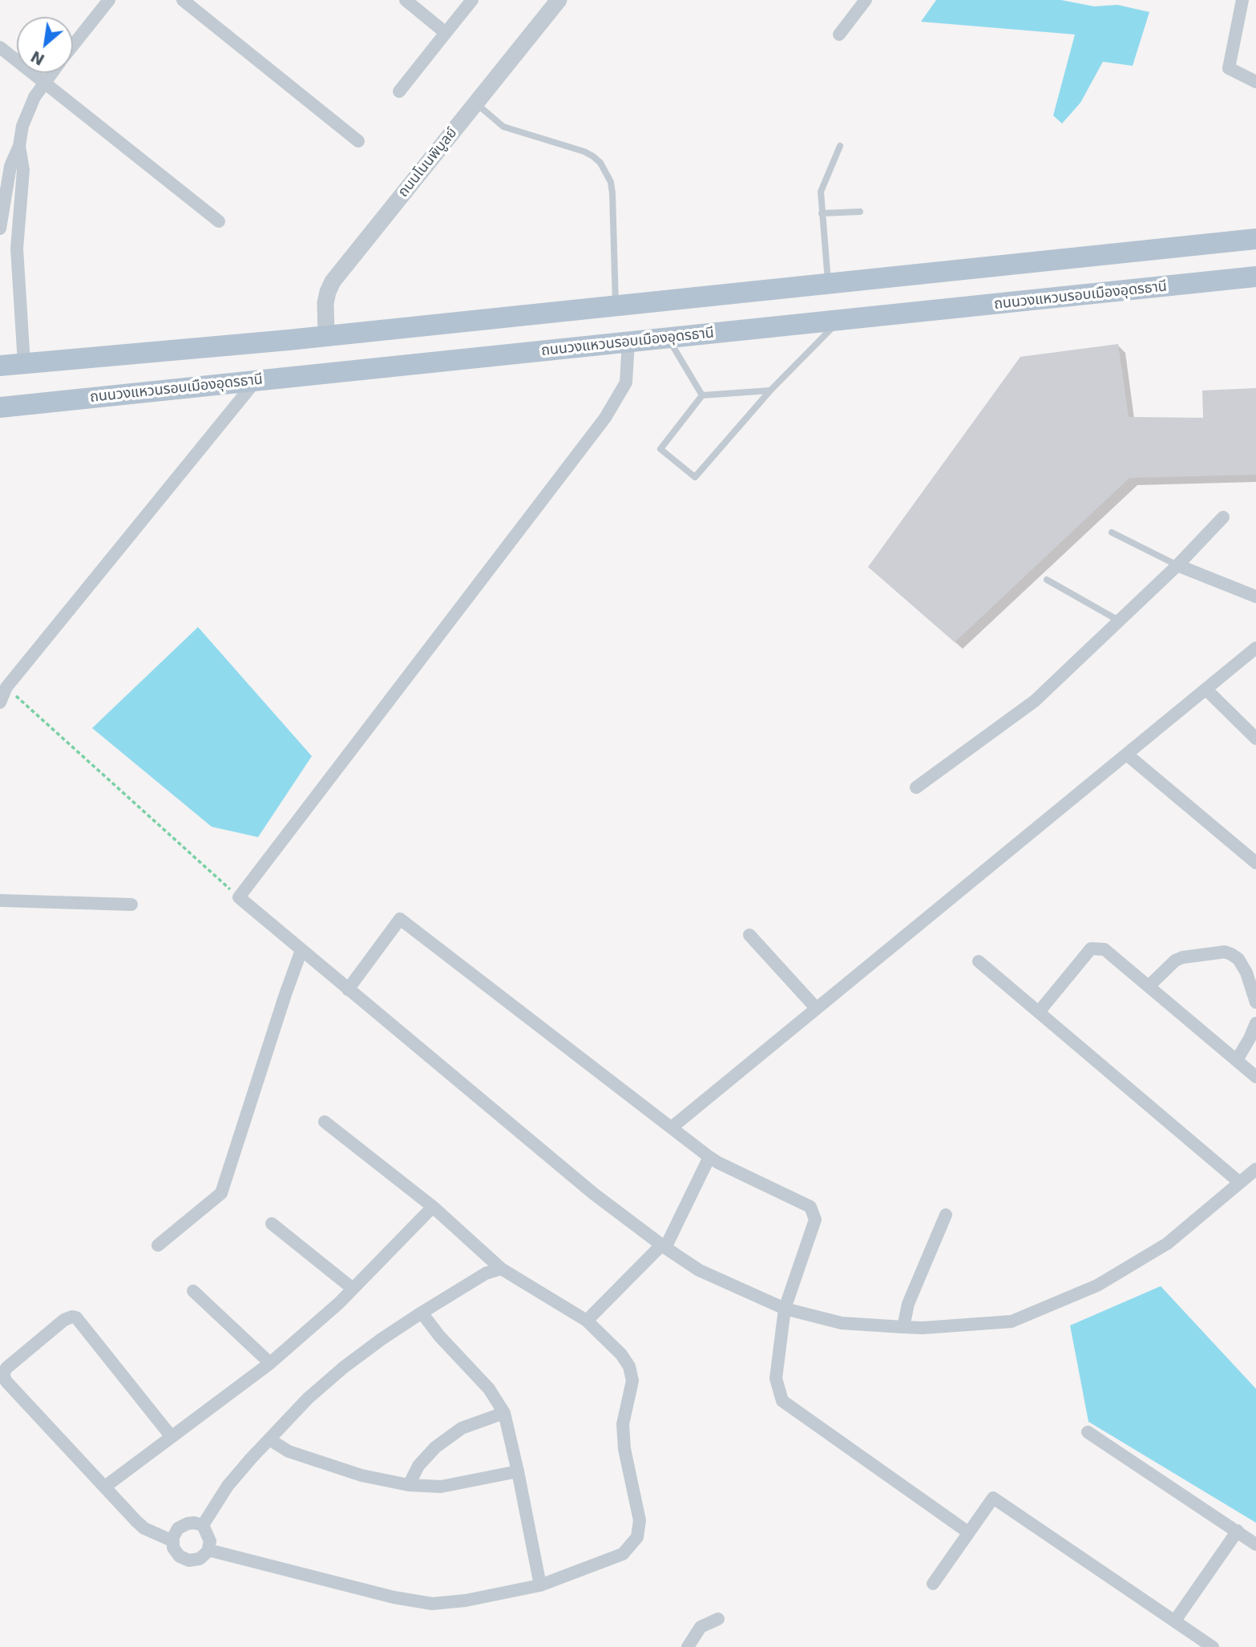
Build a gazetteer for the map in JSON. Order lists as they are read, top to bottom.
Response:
{
  "streets": {
    "main road": ["ถนนวงแหวนรอบเมืองอุดรธานี"],
    "street": ["ถนนโนนพิบูลย์"]
  },
  "north": "bottom left"
}
